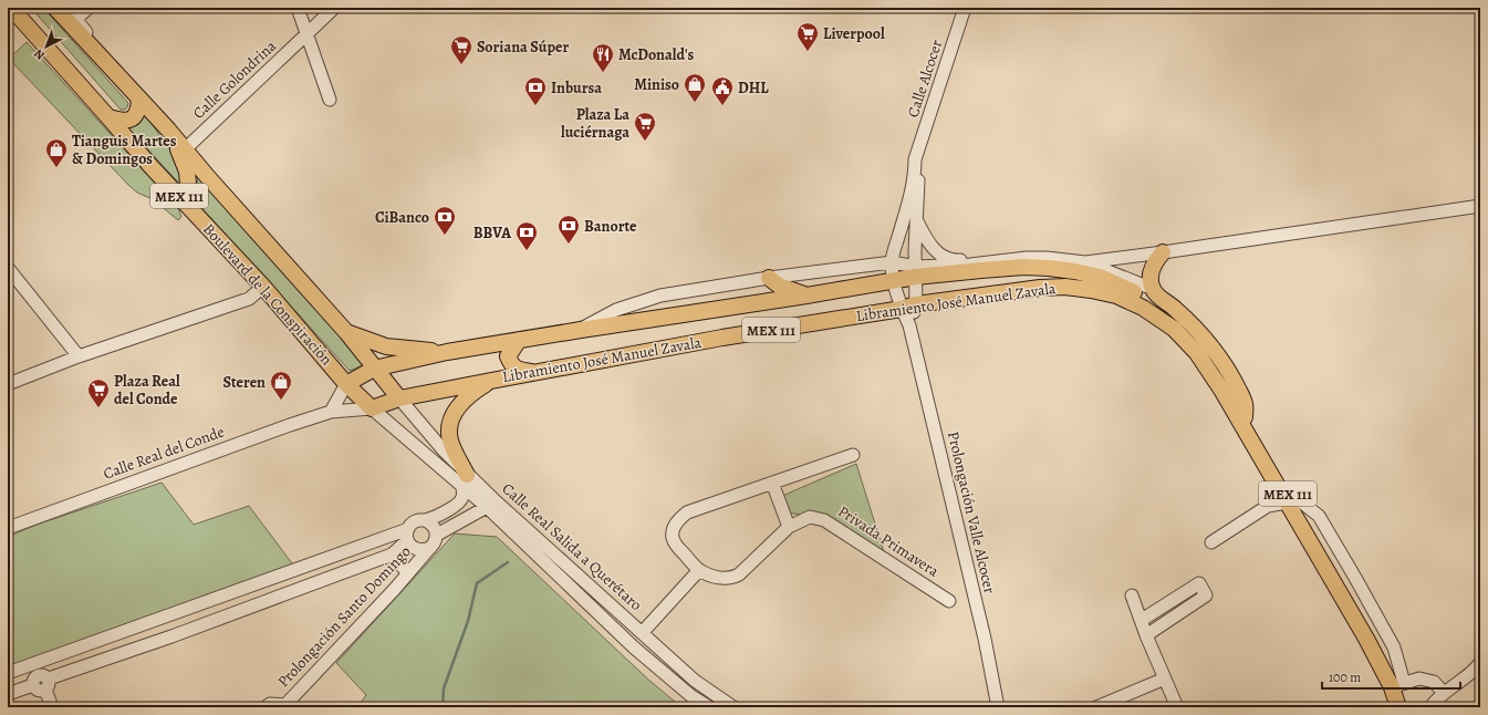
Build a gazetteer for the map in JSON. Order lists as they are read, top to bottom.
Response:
{
  "streets": {
    "main road": ["MEX 111", "Boulevard de la Conspiración", "Libramiento José Manuel Zavala"],
    "street": [
      "Calle Alcocer",
      "Calle Golondrina",
      "Calle Real del Conde",
      "Prolongación Valle Alcocer",
      "Privada Primavera",
      "Calle Real Salida a Querétaro",
      "Prolongación Santo Domingo"
    ]
  },
  "crossings": [
    ["Calle Alcocer", "Libramiento José Manuel Zavala"],
    ["Calle Alcocer", "Prolongación Valle Alcocer"],
    ["Calle Golondrina", "MEX 111"],
    ["MEX 111", "Boulevard de la Conspiración"],
    ["MEX 111", "Libramiento José Manuel Zavala"],
    ["MEX 111", "Calle Real del Conde"],
    ["MEX 111", "Calle Real Salida a Querétaro"],
    ["Libramiento José Manuel Zavala", "Prolongación Valle Alcocer"],
    ["Libramiento José Manuel Zavala", "Calle Real Salida a Querétaro"],
    ["Calle Real del Conde", "Calle Real Salida a Querétaro"]
  ],
  "places": {
    "supermarket": [
      "Liverpool",
      "Soriana Súper",
      "Plaza La luciérnaga",
      "Plaza Real del Conde"
    ],
    "restaurant": ["McDonald's"],
    "shop": ["Miniso", "Tianguis Martes & Domingos", "Steren"],
    "bank": [
      "Inbursa",
      "CiBanco",
      "Banorte",
      "BBVA"
    ],
    "public building": ["DHL"]
  },
  "scale_bar": "100 m",
  "north": "bottom left"
}
